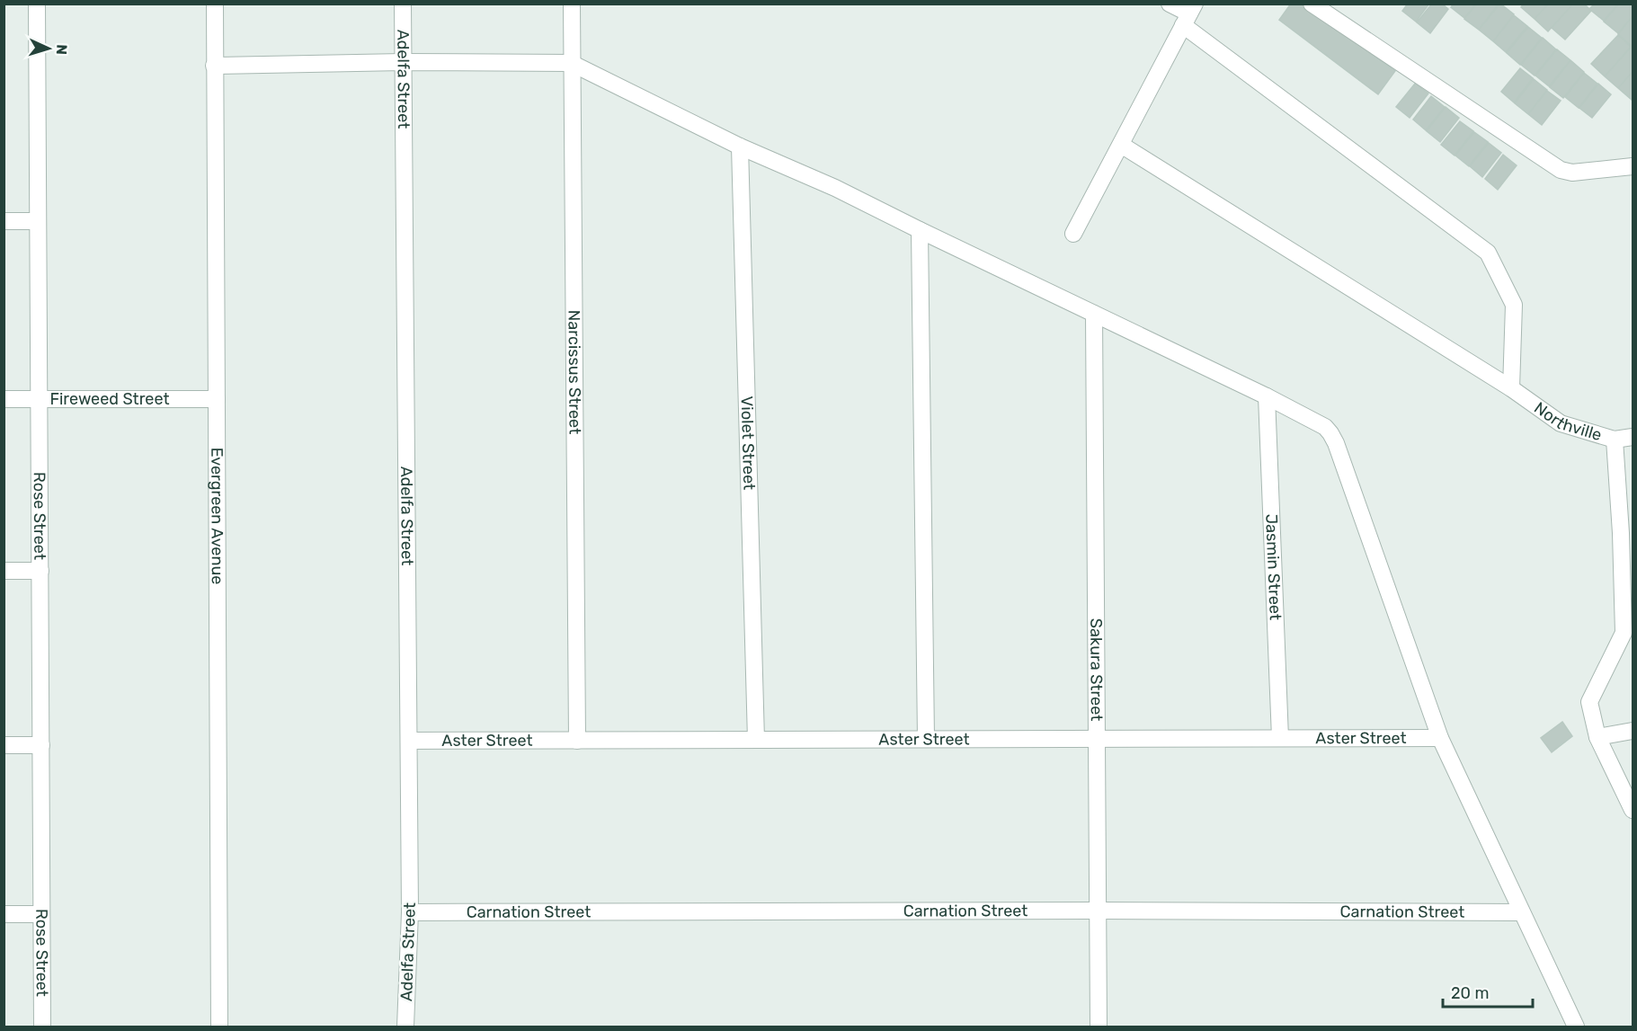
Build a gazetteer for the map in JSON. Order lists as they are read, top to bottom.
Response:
{
  "streets": {
    "street": [
      "Adelfa Street",
      "Narcissus Street",
      "Fireweed Street",
      "Northville",
      "Violet Street",
      "Rose Street",
      "Evergreen Avenue",
      "Jasmin Street",
      "Sakura Street",
      "Aster Street",
      "Carnation Street"
    ]
  },
  "crossings": [
    ["Adelfa Street", "Aster Street"],
    ["Adelfa Street", "Carnation Street"],
    ["Narcissus Street", "Aster Street"],
    ["Fireweed Street", "Rose Street"],
    ["Fireweed Street", "Evergreen Avenue"],
    ["Violet Street", "Aster Street"],
    ["Jasmin Street", "Aster Street"],
    ["Sakura Street", "Aster Street"],
    ["Sakura Street", "Carnation Street"]
  ],
  "scale_bar": "20 m",
  "north": "right"
}
